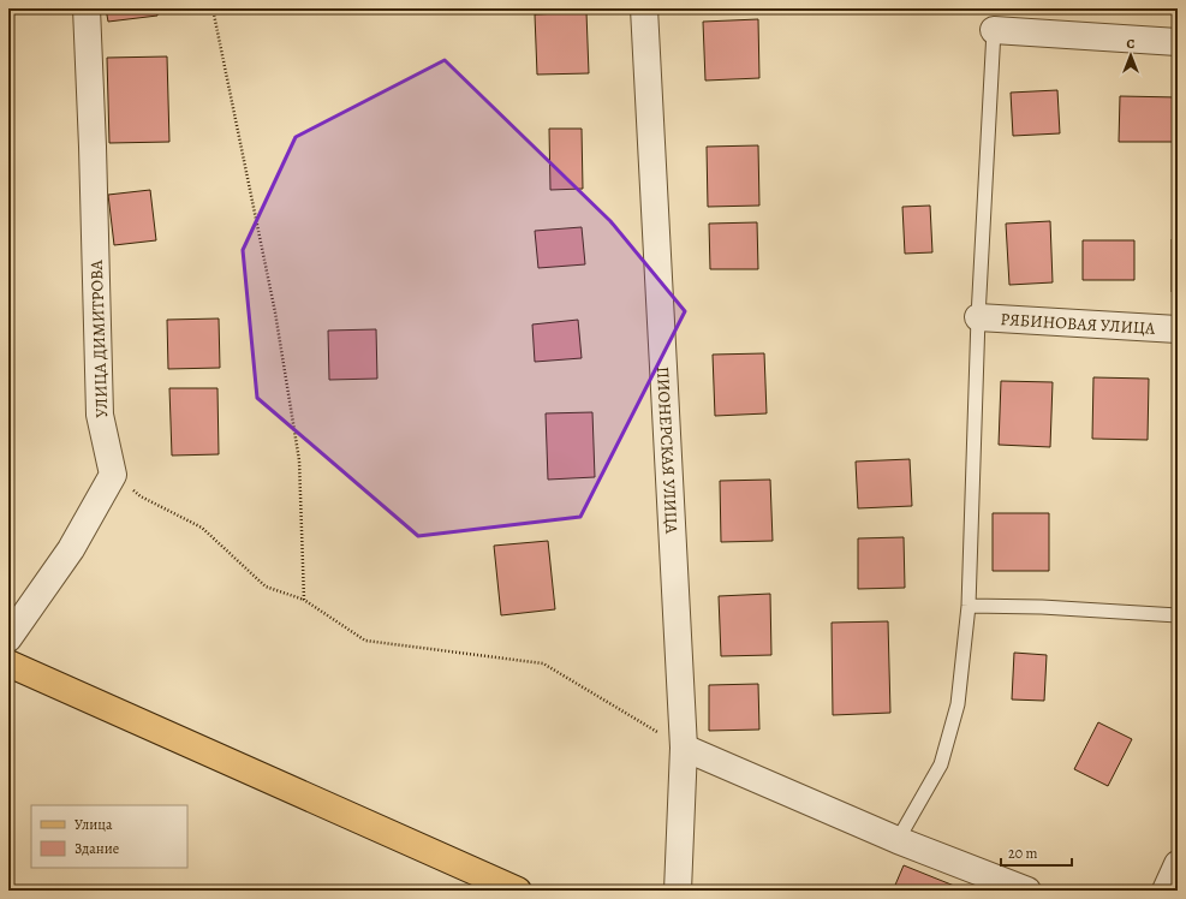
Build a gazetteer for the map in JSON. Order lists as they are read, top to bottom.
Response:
{
  "streets": {
    "street": ["РЯБИНОВАЯ УЛИЦА", "УЛИЦА ДИМИТРОВА", "ПИОНЕРСКАЯ УЛИЦА"]
  },
  "legend": ["Улица", "Здание"],
  "scale_bar": "20 m",
  "north": "top"
}
